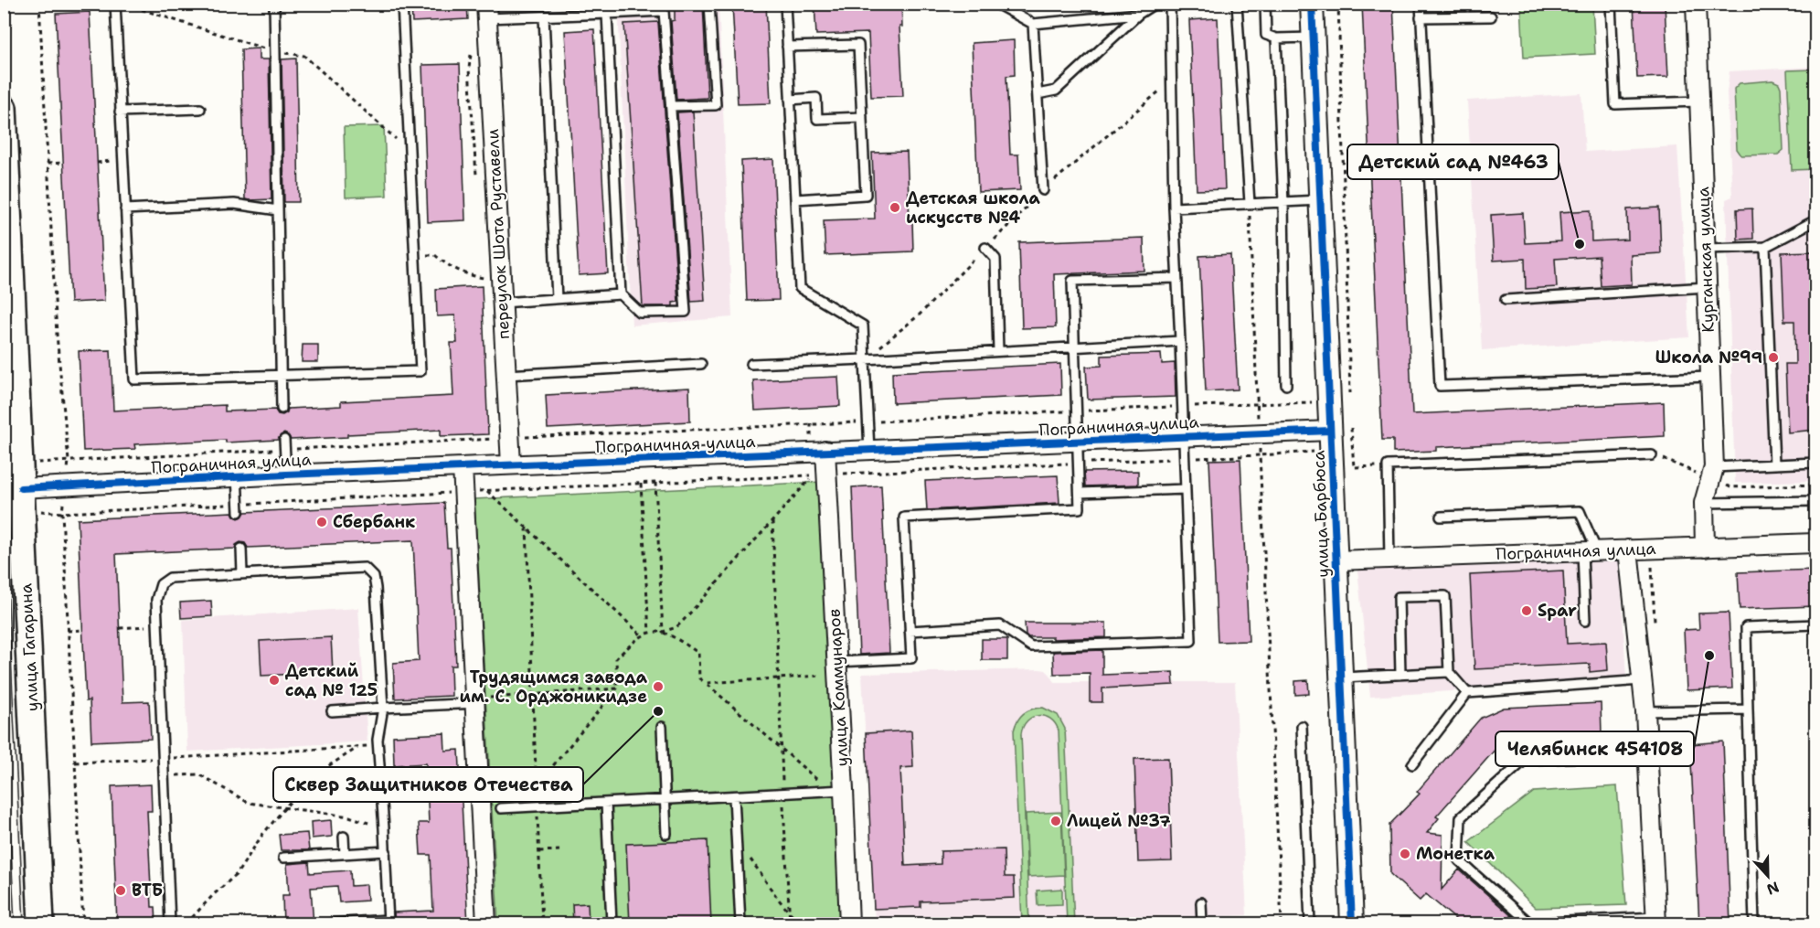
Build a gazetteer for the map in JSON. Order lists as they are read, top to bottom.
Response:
{
  "streets": {
    "main road": ["улица Гагарина"],
    "street": [
      "переулок Шота Руставели",
      "Курганская улица",
      "Пограничная улица",
      "улица Барбюса",
      "улица Коммунаров"
    ]
  },
  "crossings": [
    ["переулок Шота Руставели", "Пограничная улица"],
    ["Курганская улица", "Пограничная улица"],
    ["Пограничная улица", "улица Барбюса"],
    ["Пограничная улица", "улица Гагарина"],
    ["Пограничная улица", "улица Коммунаров"]
  ],
  "places": [
    "Детская школа искусств №4",
    "Детский сад №463",
    "Школа №99",
    "Сбербанк",
    "Spar",
    "Челябинск 454108",
    "Детский сад № 125",
    "Трудящимся завода им. С. Орджоникидзе",
    "Сквер Защитников Отечества",
    "Лицей №37",
    "Монетка",
    "ВТБ"
  ],
  "north": "bottom"
}
